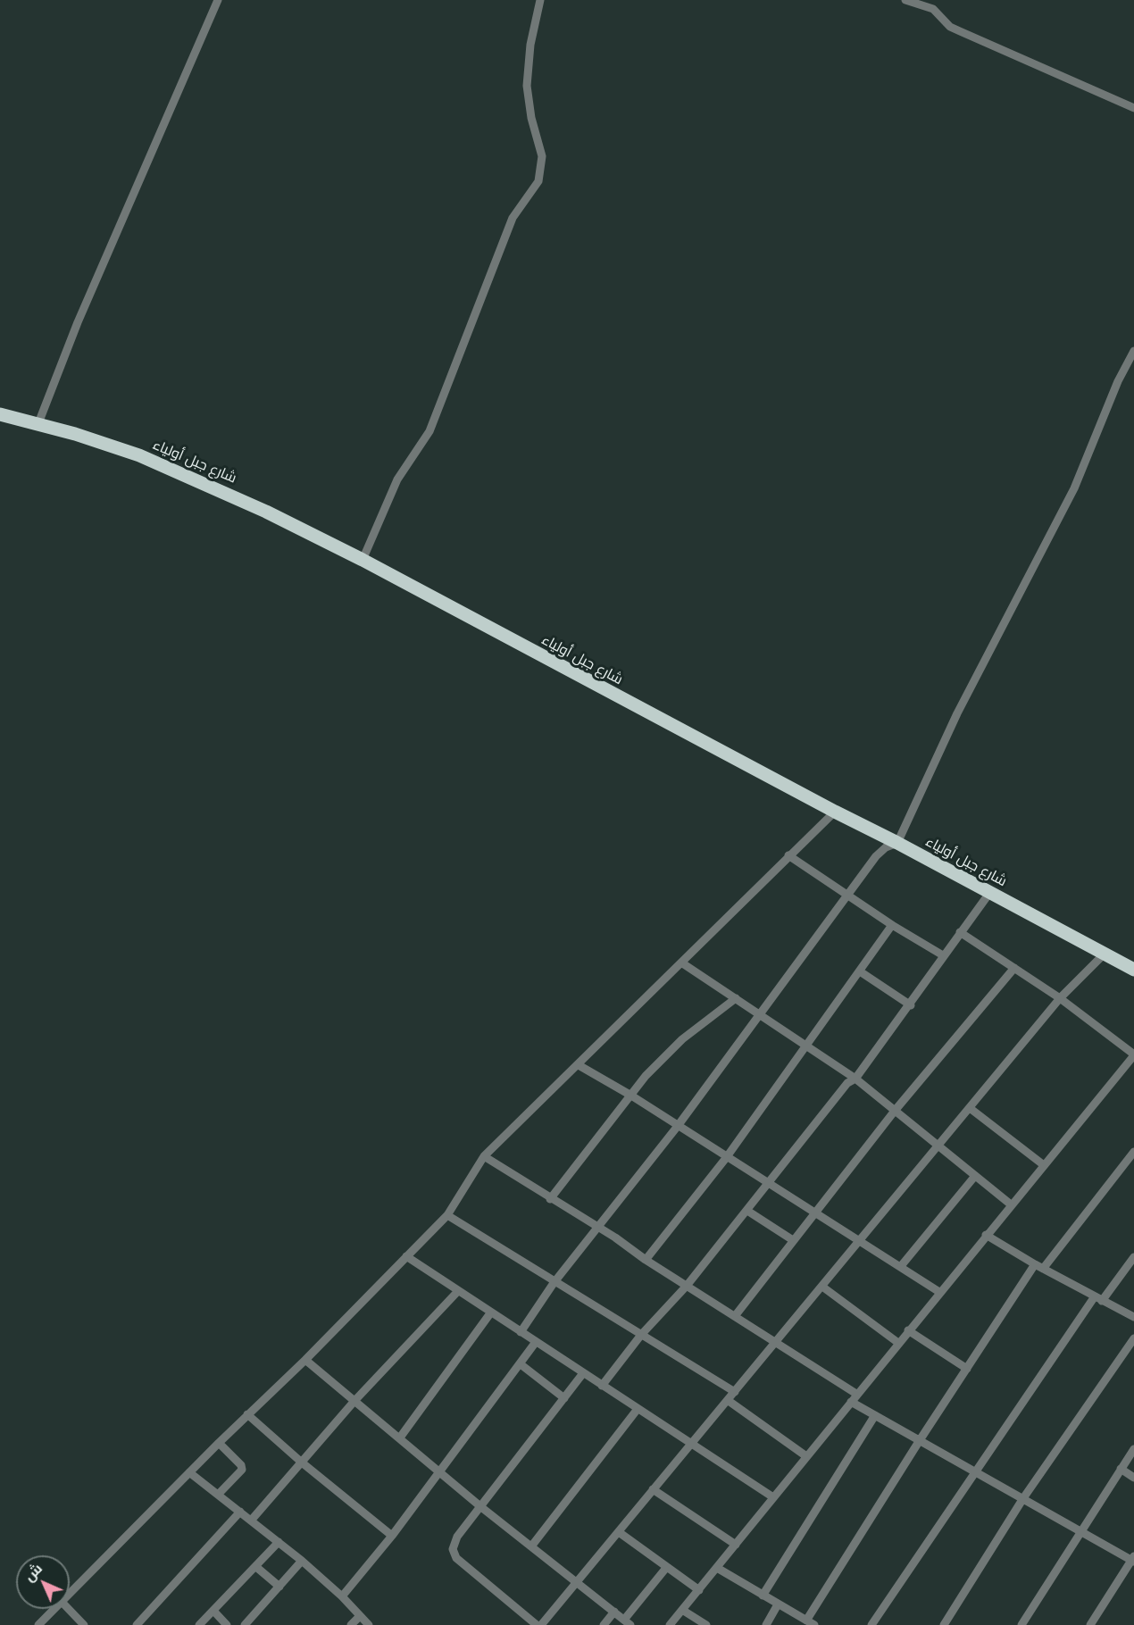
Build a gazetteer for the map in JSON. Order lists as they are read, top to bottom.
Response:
{
  "streets": {
    "highway": ["شارع جبل أولياء"]
  },
  "north": "top left"
}
